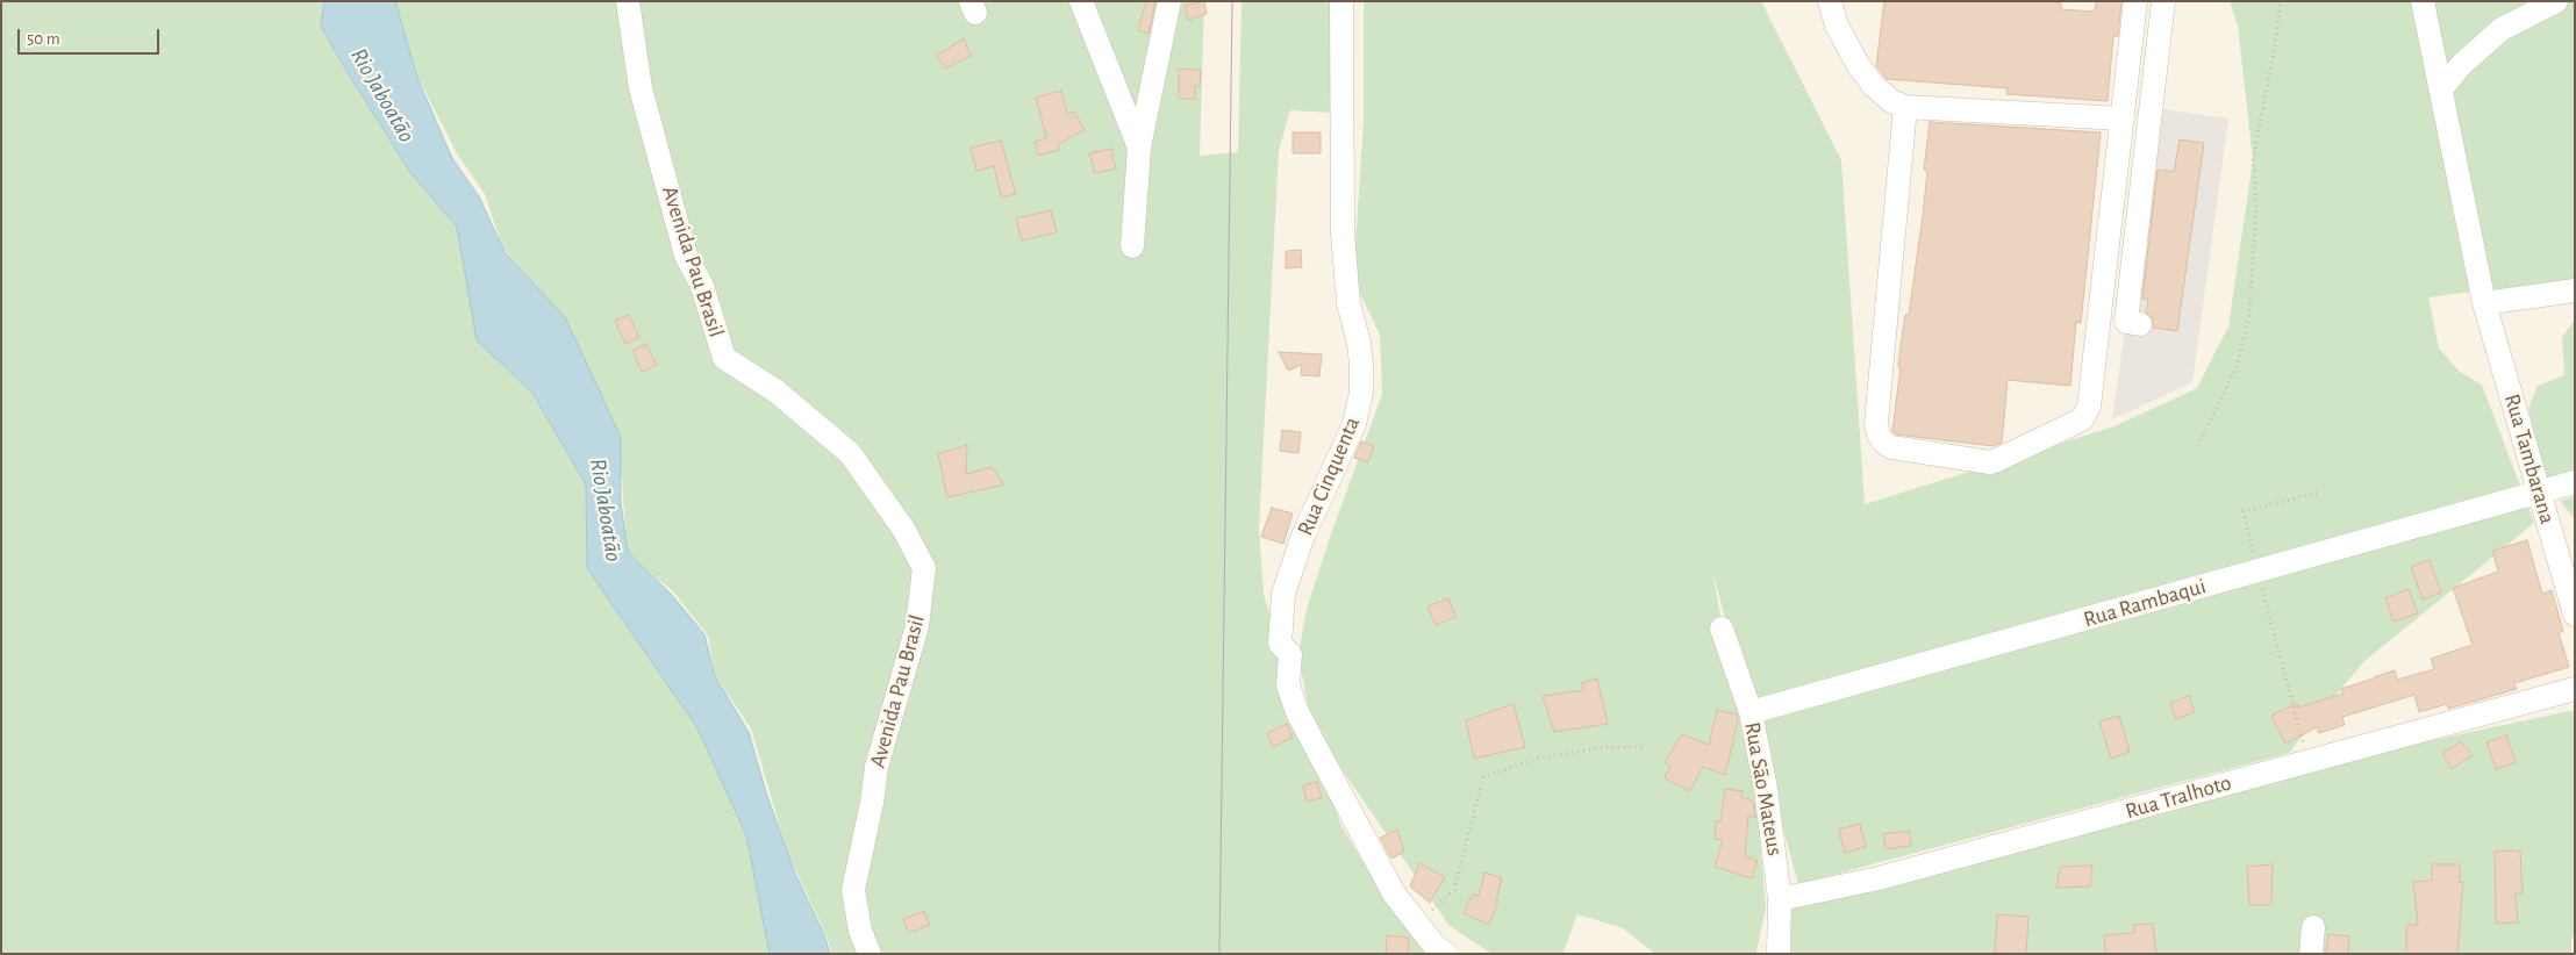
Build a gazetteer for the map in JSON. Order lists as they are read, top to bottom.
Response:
{
  "streets": {
    "street": [
      "Avenida Pau Brasil",
      "Rua Tambarana",
      "Rua Cinquenta",
      "Rua Rambaqui",
      "Rua São Mateus",
      "Rua Tralhoto"
    ]
  },
  "crossings": [
    ["Rua Tambarana", "Rua Rambaqui"],
    ["Rua Rambaqui", "Rua São Mateus"],
    ["Rua São Mateus", "Rua Tralhoto"]
  ],
  "water": ["Rio Jaboatão"],
  "scale_bar": "50 m"
}
